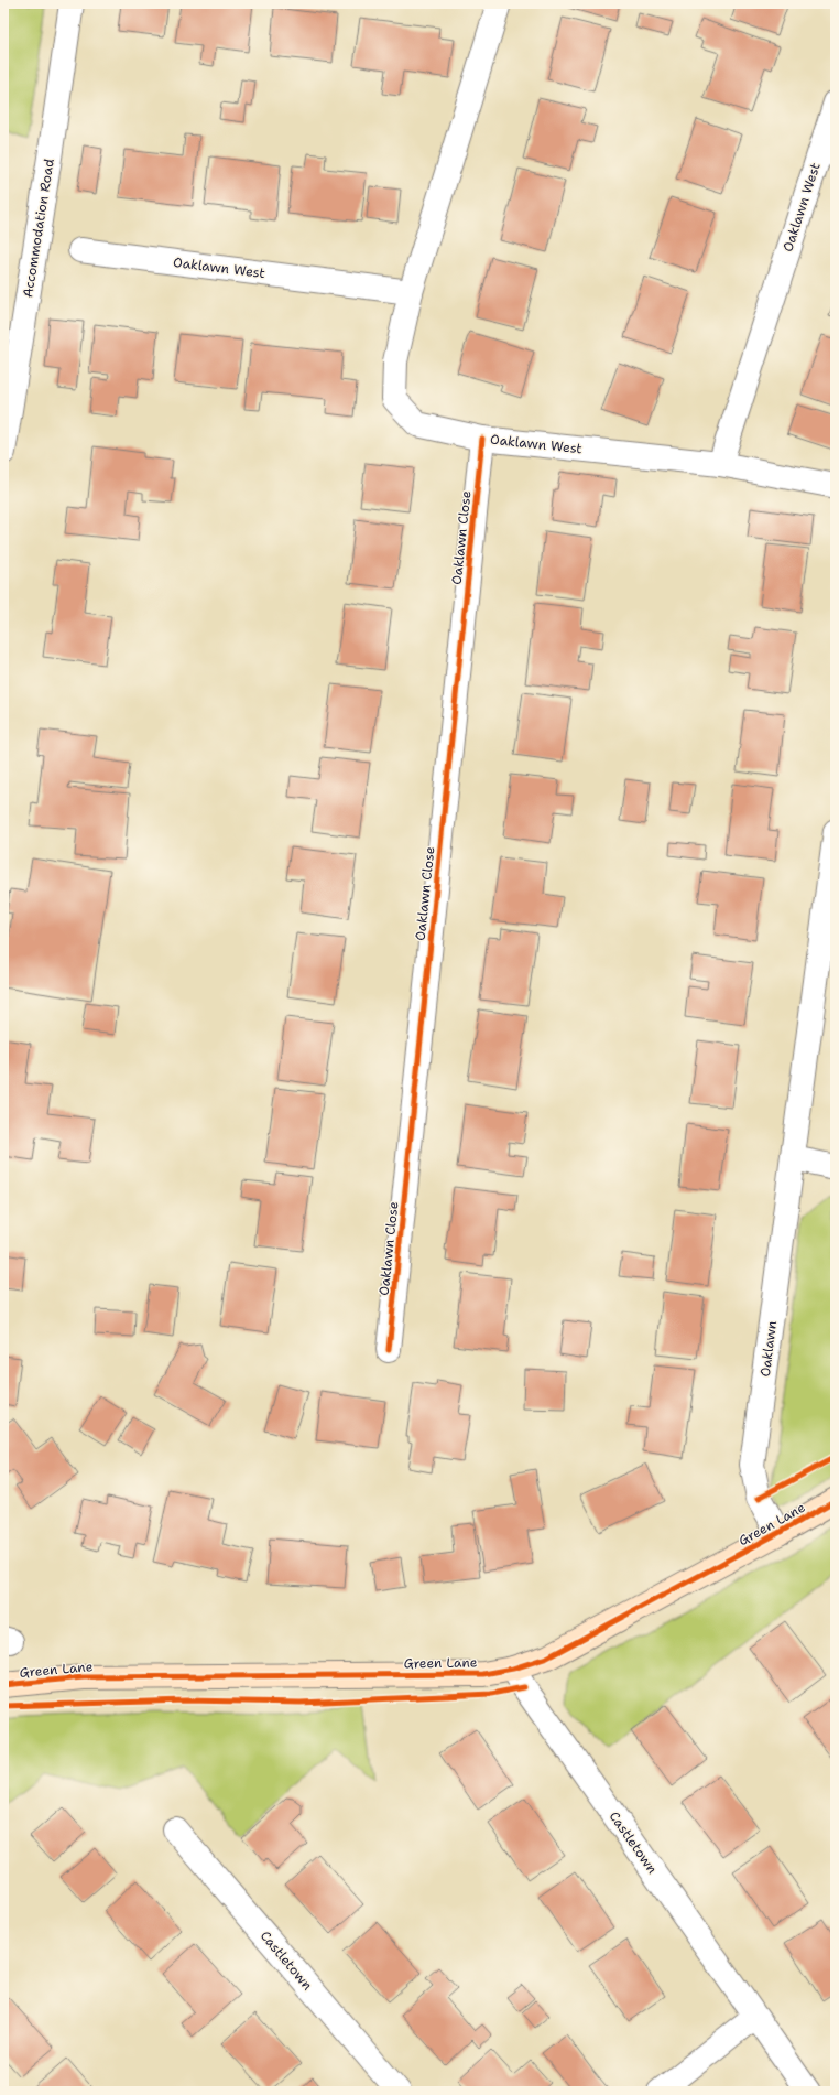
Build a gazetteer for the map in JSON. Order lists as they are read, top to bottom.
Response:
{
  "streets": {
    "street": [
      "Oaklawn West",
      "Accommodation Road",
      "Oaklawn Close",
      "Oaklawn",
      "Green Lane",
      "Castletown"
    ]
  },
  "crossings": [
    ["Oaklawn West", "Oaklawn Close"],
    ["Oaklawn", "Green Lane"],
    ["Green Lane", "Castletown"]
  ]
}
